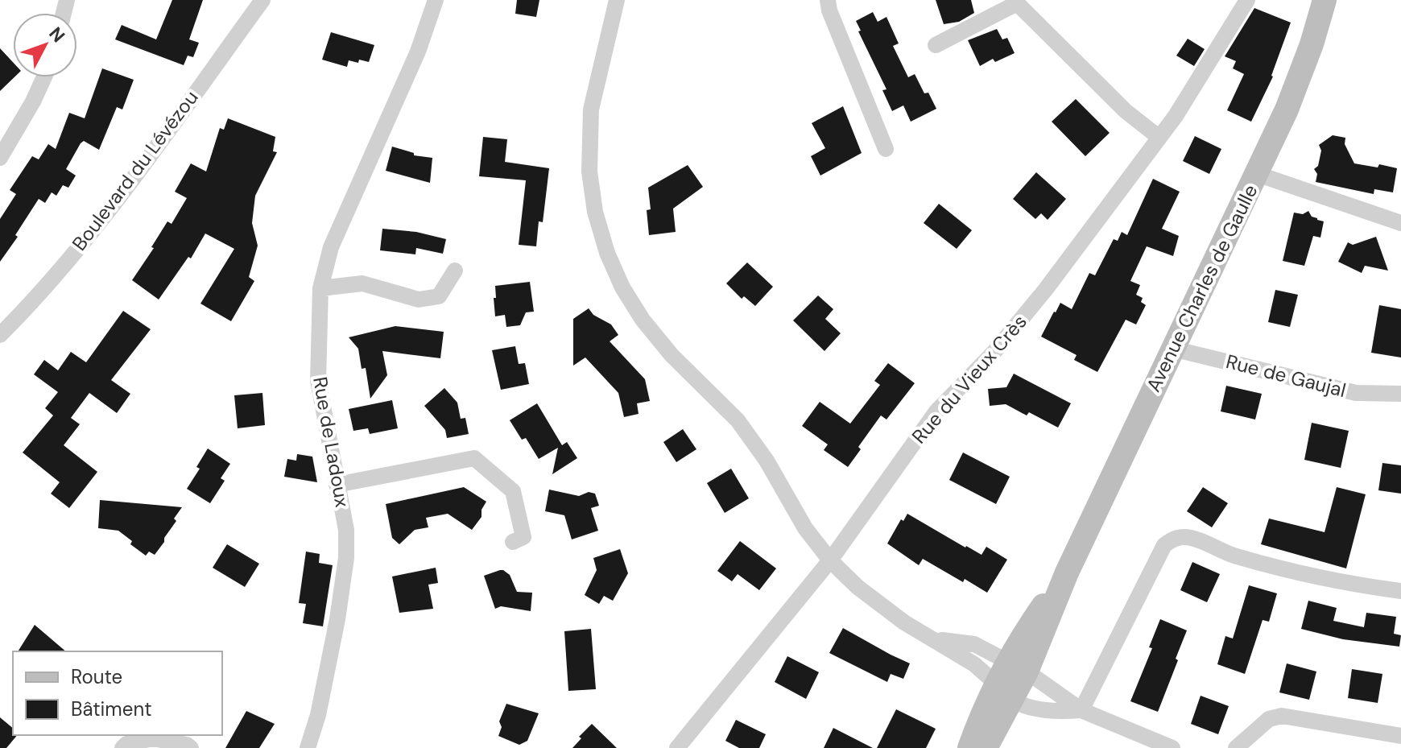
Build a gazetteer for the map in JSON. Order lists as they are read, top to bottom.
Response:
{
  "streets": {
    "main road": ["Avenue Charles de Gaulle"],
    "street": [
      "Boulevard du Lévézou",
      "Rue de Gaujal",
      "Rue du Vieux Crès",
      "Rue de Ladoux"
    ]
  },
  "crossings": [
    ["Avenue Charles de Gaulle", "Rue de Gaujal"]
  ],
  "legend": ["Route", "Bâtiment"],
  "north": "top right"
}
